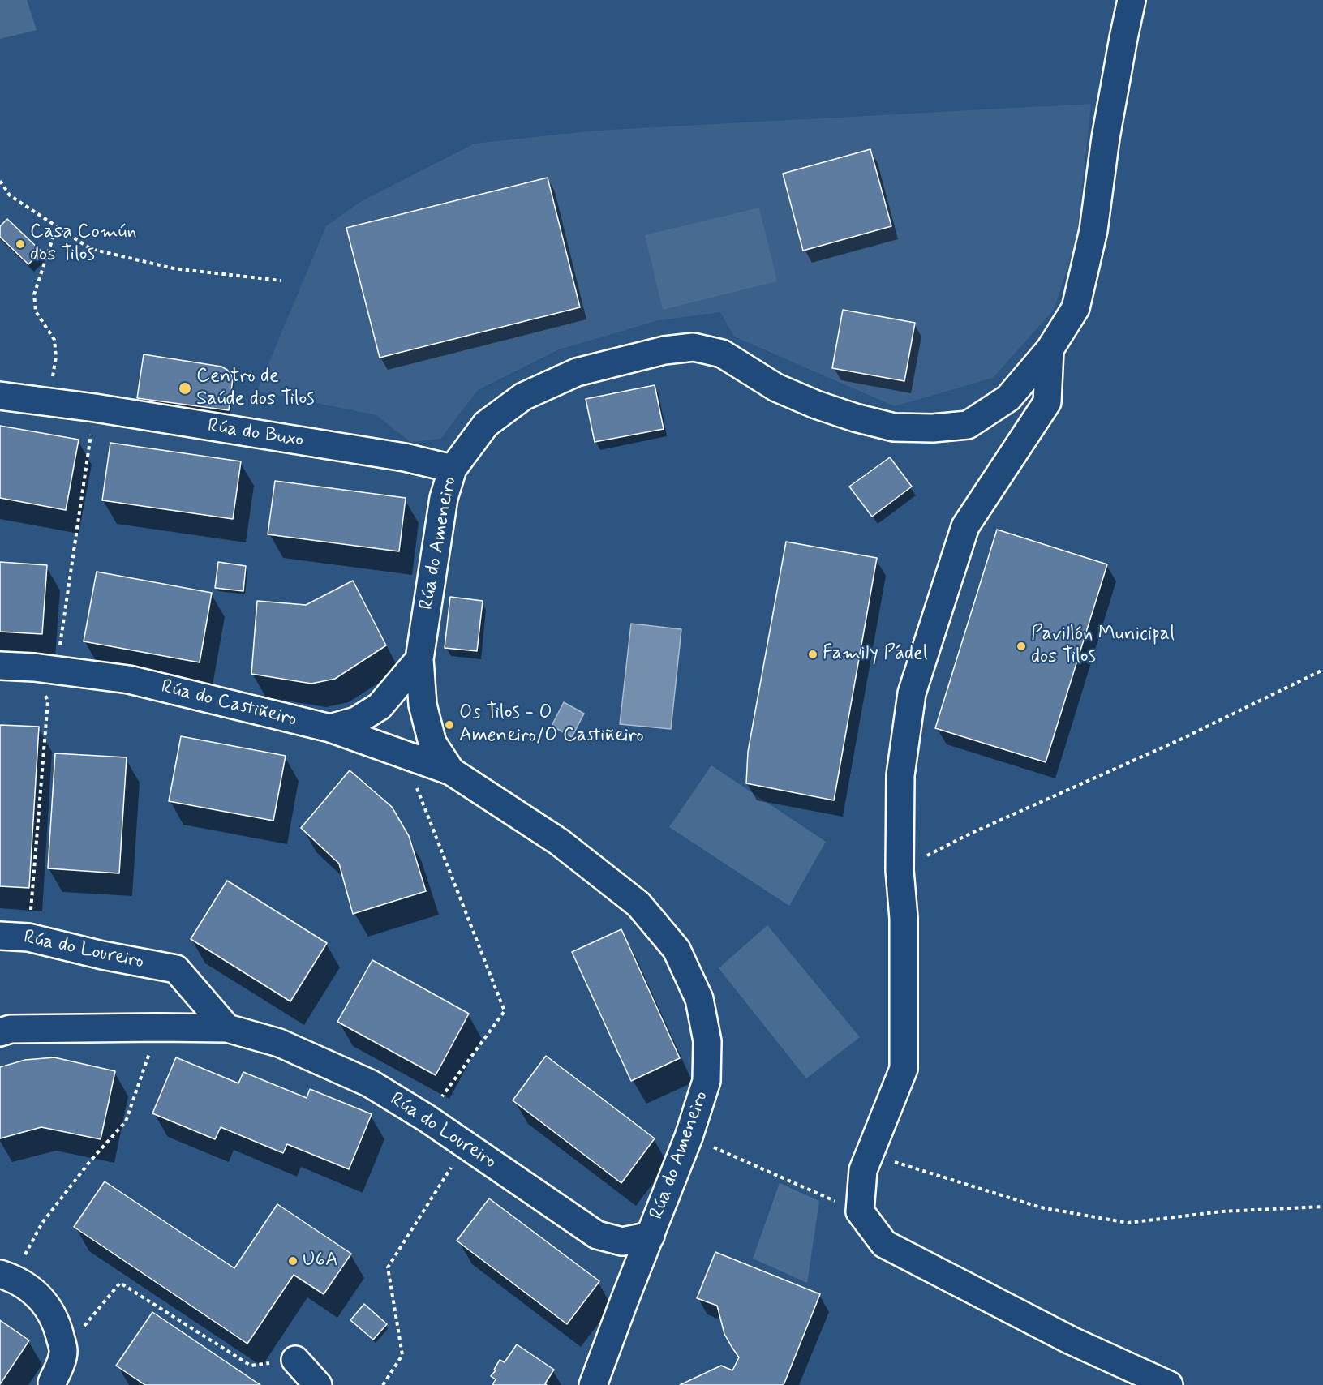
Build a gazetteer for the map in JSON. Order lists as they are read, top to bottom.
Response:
{
  "streets": {
    "street": [
      "Rúa do Buxo",
      "Rúa do Ameneiro",
      "Rúa do Castiñeiro",
      "Rúa do Loureiro"
    ]
  },
  "crossings": [
    ["Rúa do Buxo", "Rúa do Ameneiro"],
    ["Rúa do Ameneiro", "Rúa do Castiñeiro"],
    ["Rúa do Ameneiro", "Rúa do Loureiro"]
  ],
  "places": [
    "Casa Común dos Tilos",
    "Centro de Saúde dos Tilos",
    "Pavillón Municipal dos Tilos",
    "Family Pádel",
    "Os Tilos - O Ameneiro/O Castiñeiro",
    "U6A"
  ]
}
